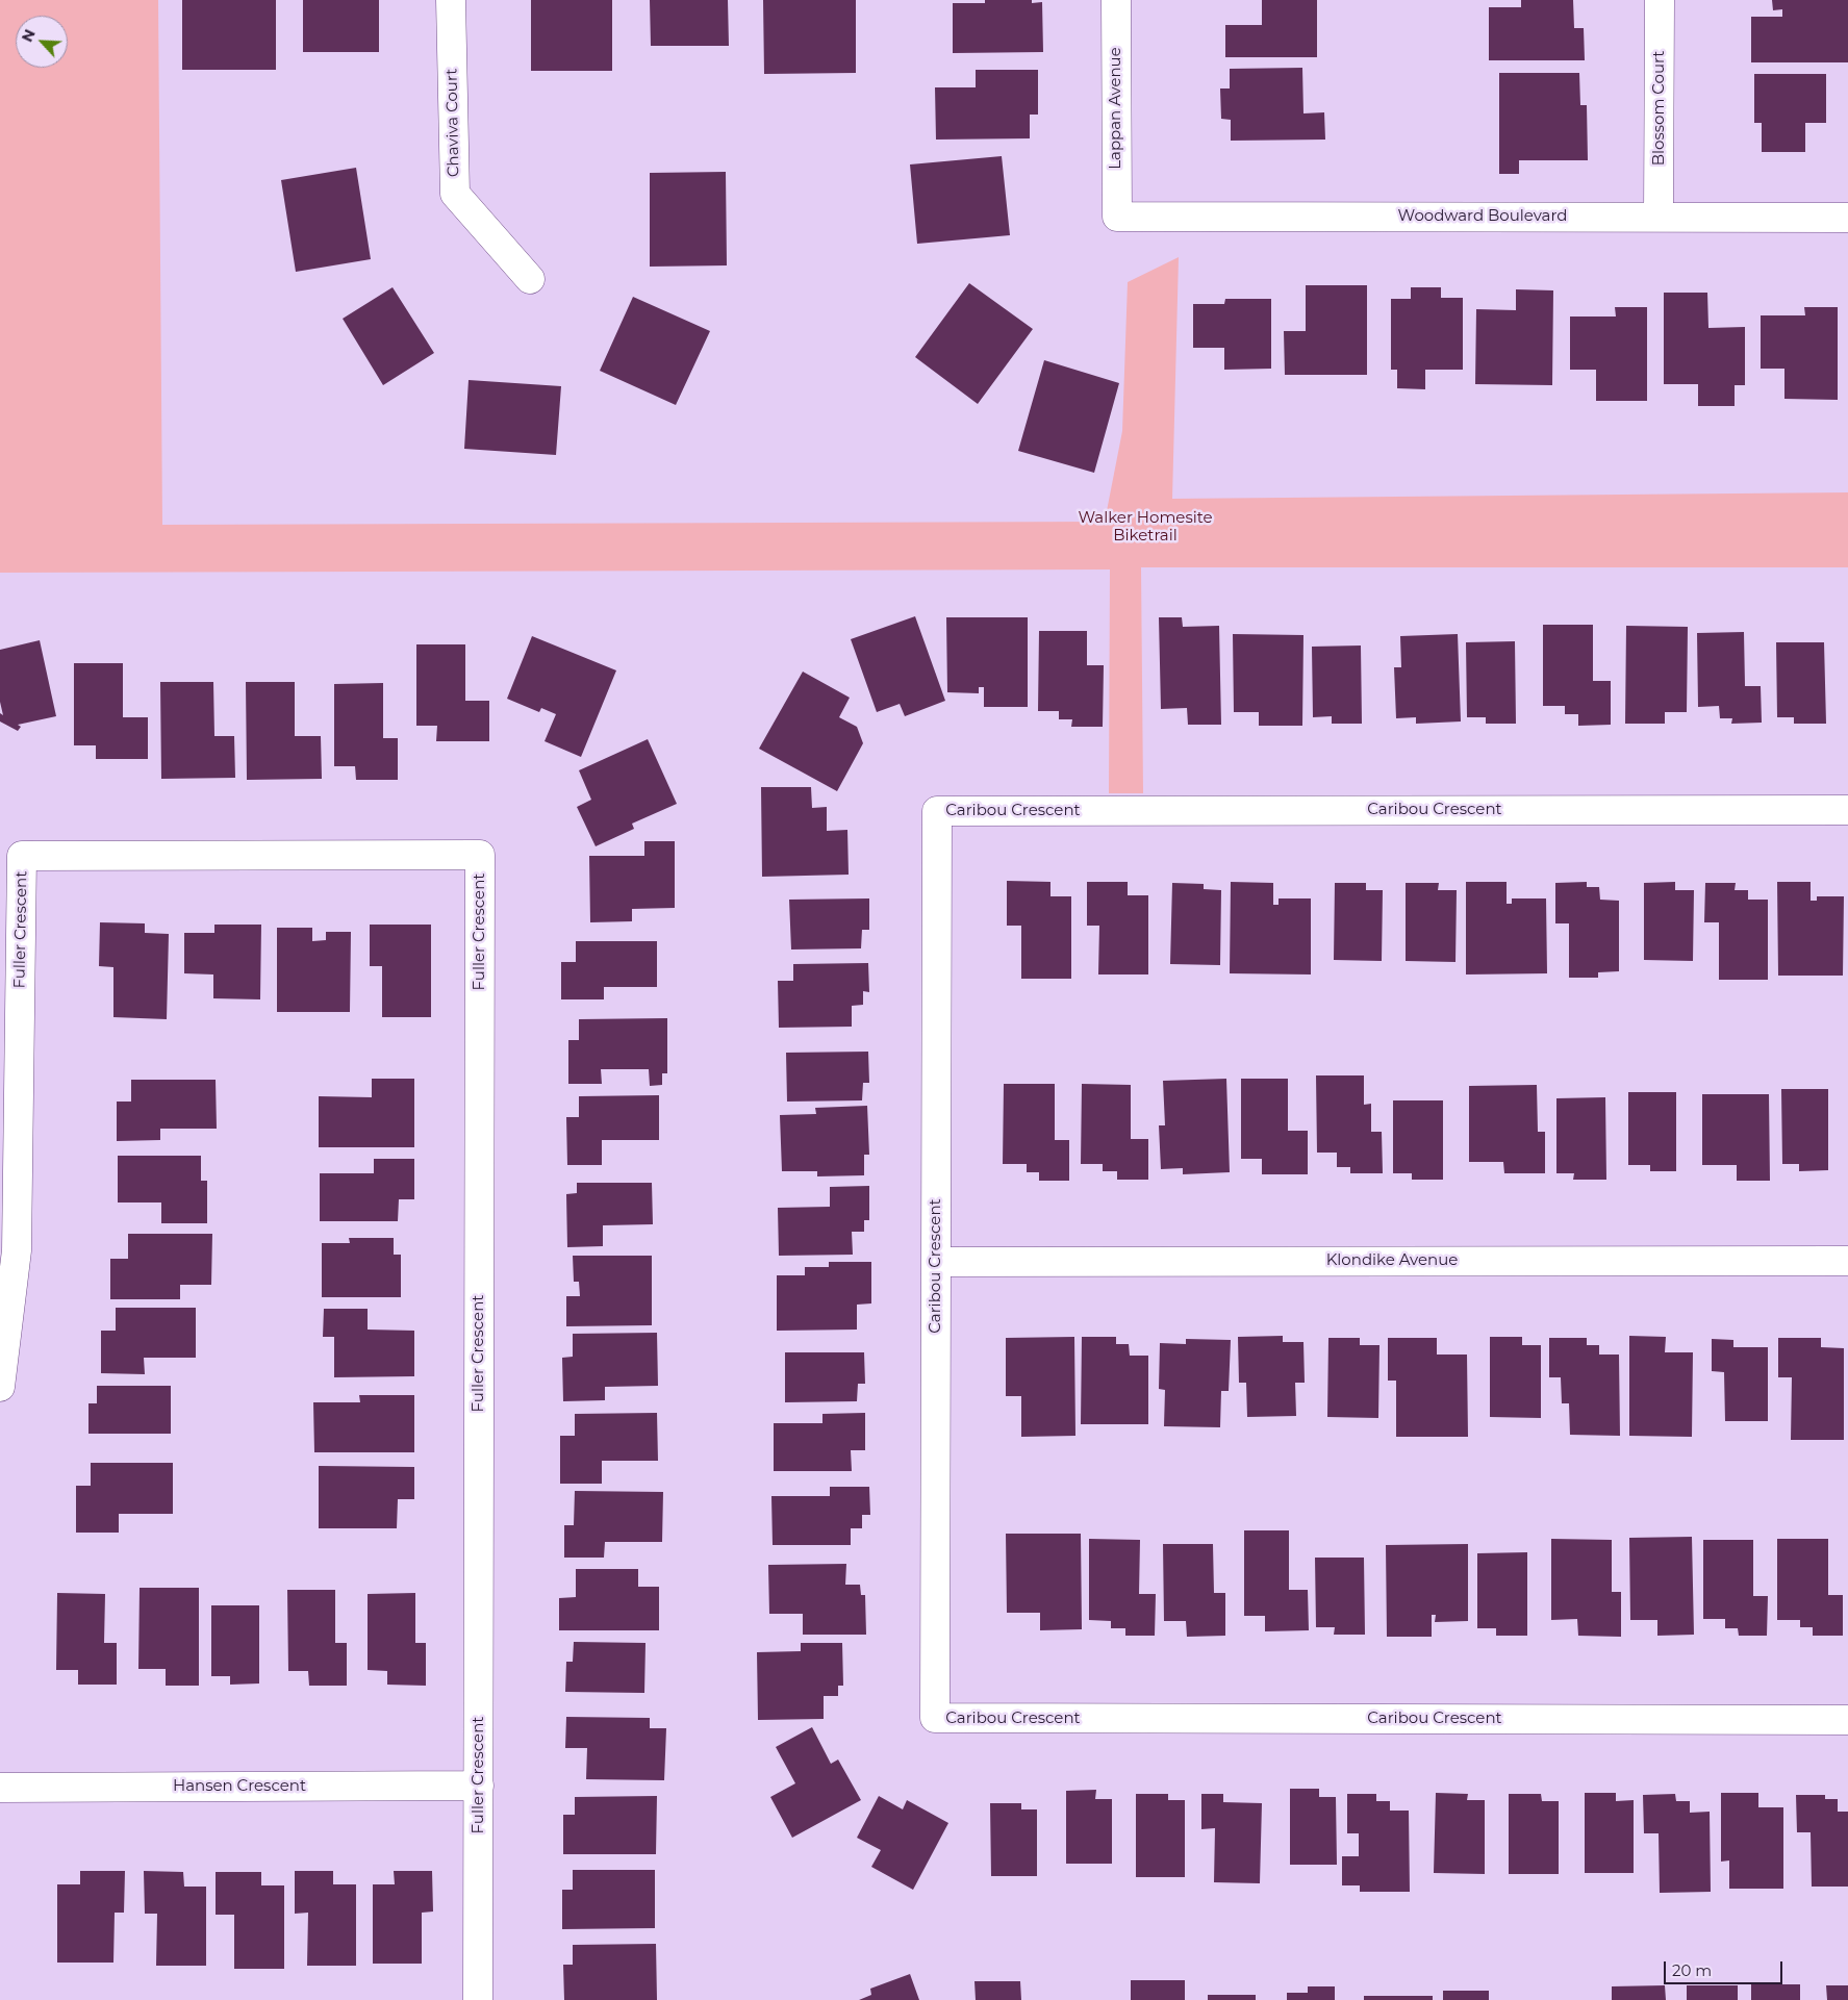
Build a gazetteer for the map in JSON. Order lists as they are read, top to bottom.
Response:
{
  "streets": {
    "street": [
      "Lappan Avenue",
      "Blossom Court",
      "Chaviva Court",
      "Woodward Boulevard",
      "Caribou Crescent",
      "Fuller Crescent",
      "Klondike Avenue",
      "Hansen Crescent"
    ]
  },
  "crossings": [
    ["Lappan Avenue", "Woodward Boulevard"],
    ["Blossom Court", "Woodward Boulevard"],
    ["Caribou Crescent", "Klondike Avenue"],
    ["Fuller Crescent", "Hansen Crescent"]
  ],
  "parks": ["Walker Homesite Biketrail"],
  "scale_bar": "20 m",
  "north": "top left"
}
